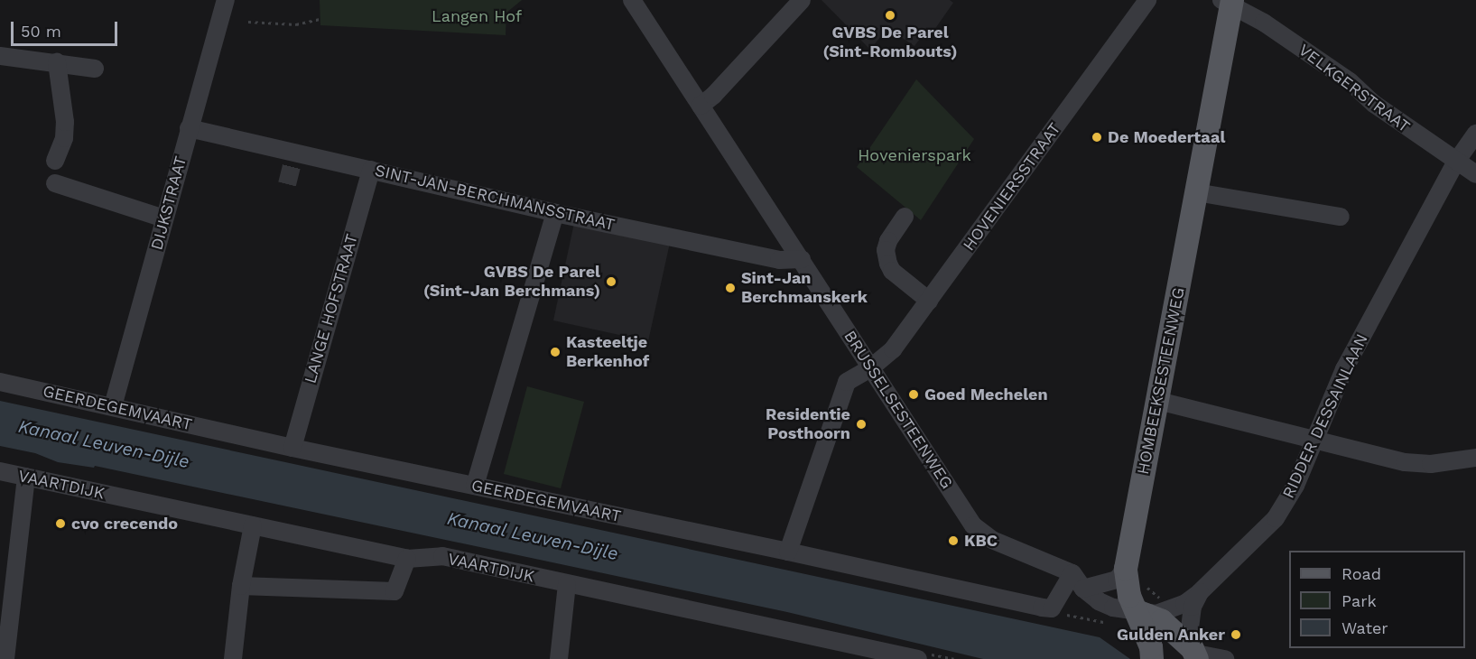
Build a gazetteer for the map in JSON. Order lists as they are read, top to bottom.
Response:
{
  "streets": {
    "main road": ["HOMBEEKSESTEENWEG"],
    "street": [
      "VELKGERSTRAAT",
      "HOVENIERSSTRAAT",
      "SINT-JAN-BERCHMANSSTRAAT",
      "DIJKSTRAAT",
      "LANGE HOFSTRAAT",
      "GEERDEGEMVAART",
      "BRUSSELSESTEENWEG",
      "RIDDER DESSAINLAAN",
      "VAARTDIJK"
    ]
  },
  "crossings": [
    ["VELKGERSTRAAT", "HOMBEEKSESTEENWEG"],
    ["VELKGERSTRAAT", "RIDDER DESSAINLAAN"],
    ["HOVENIERSSTRAAT", "GEERDEGEMVAART"],
    ["HOVENIERSSTRAAT", "BRUSSELSESTEENWEG"],
    ["SINT-JAN-BERCHMANSSTRAAT", "DIJKSTRAAT"],
    ["SINT-JAN-BERCHMANSSTRAAT", "LANGE HOFSTRAAT"],
    ["SINT-JAN-BERCHMANSSTRAAT", "BRUSSELSESTEENWEG"],
    ["DIJKSTRAAT", "GEERDEGEMVAART"],
    ["LANGE HOFSTRAAT", "GEERDEGEMVAART"],
    ["HOMBEEKSESTEENWEG", "RIDDER DESSAINLAAN"]
  ],
  "water": ["Kanaal Leuven-Dijle"],
  "parks": ["Langen Hof", "Hovenierspark"],
  "places": [
    "GVBS De Parel (Sint-Rombouts)",
    "De Moedertaal",
    "GVBS De Parel (Sint-Jan Berchmans)",
    "Sint-Jan Berchmanskerk",
    "Kasteeltje Berkenhof",
    "Goed Mechelen",
    "Residentie Posthoorn",
    "cvo crecendo",
    "KBC",
    "Gulden Anker"
  ],
  "legend": ["Road", "Park", "Water"],
  "scale_bar": "50 m"
}
